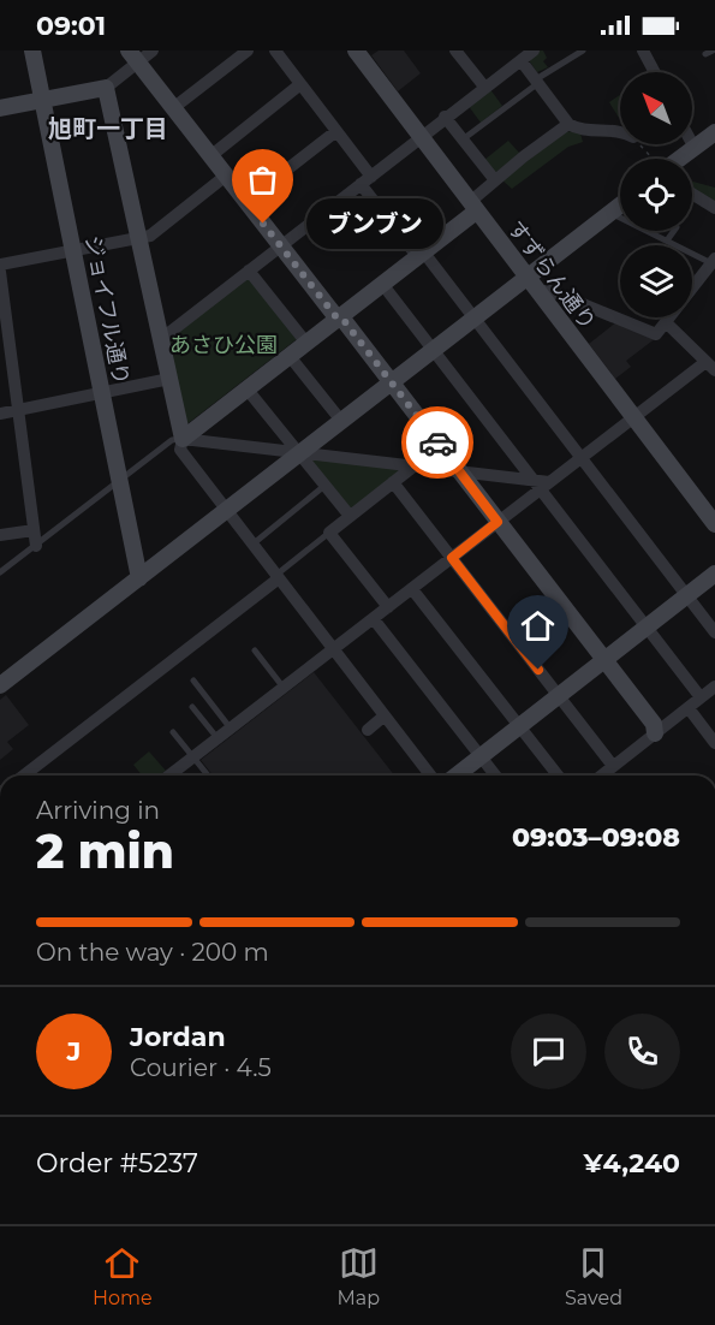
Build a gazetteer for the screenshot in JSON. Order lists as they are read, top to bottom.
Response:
{
  "streets": {
    "street": ["すずらん通り", "ジョイフル通り"]
  },
  "districts": ["旭町一丁目"],
  "parks": ["あさひ公園"],
  "places": ["ブンブン"],
  "north": "top left",
  "page": {
    "status": "09:01",
    "bubble": "ブンブン",
    "heading": ["2 min", "Arriving in", "09:03–09:08"],
    "panel": [
      "Jordan",
      "Courier · 4.5",
      "Order #5237",
      "¥4,240"
    ],
    "bar": "On the way · 200 m",
    "round": "J",
    "tabs": ["Home", "Map", "Saved"]
  }
}
